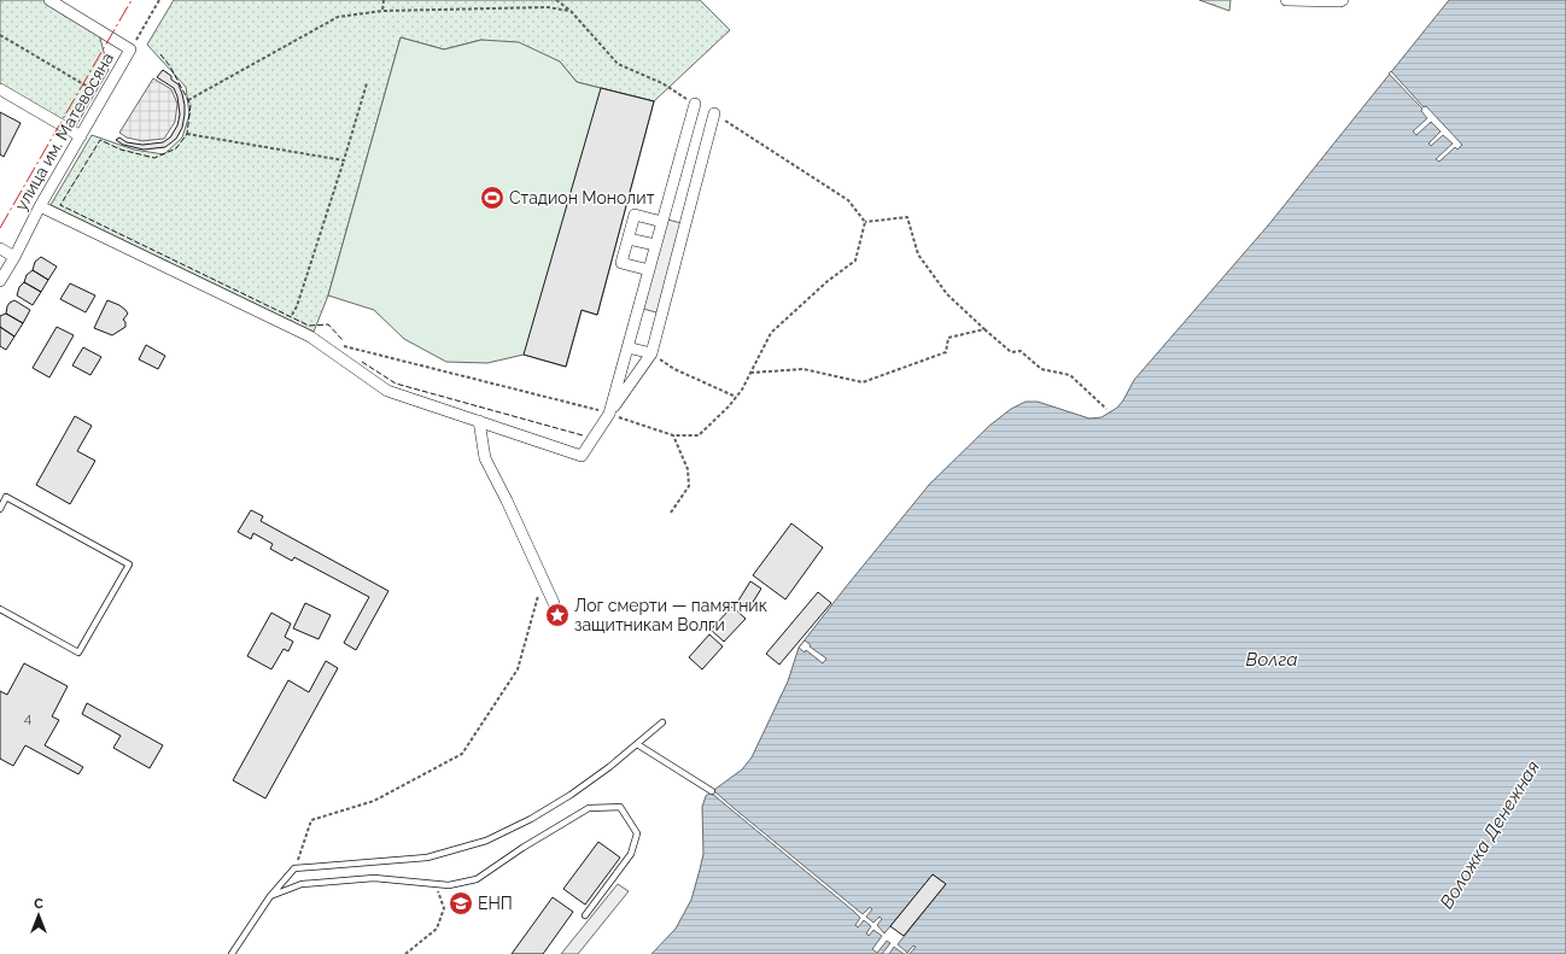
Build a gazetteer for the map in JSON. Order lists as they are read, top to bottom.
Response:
{
  "streets": {
    "street": ["улица им. Матевосяна"]
  },
  "water": ["Волга", "Воложка Денежная"],
  "places": {
    "sports": ["Стадион Монолит"],
    "place": ["Лог смерти — памятник защитникам Волги"],
    "school or university": ["ЕНП"]
  },
  "house_numbers": ["4"],
  "north": "top"
}
